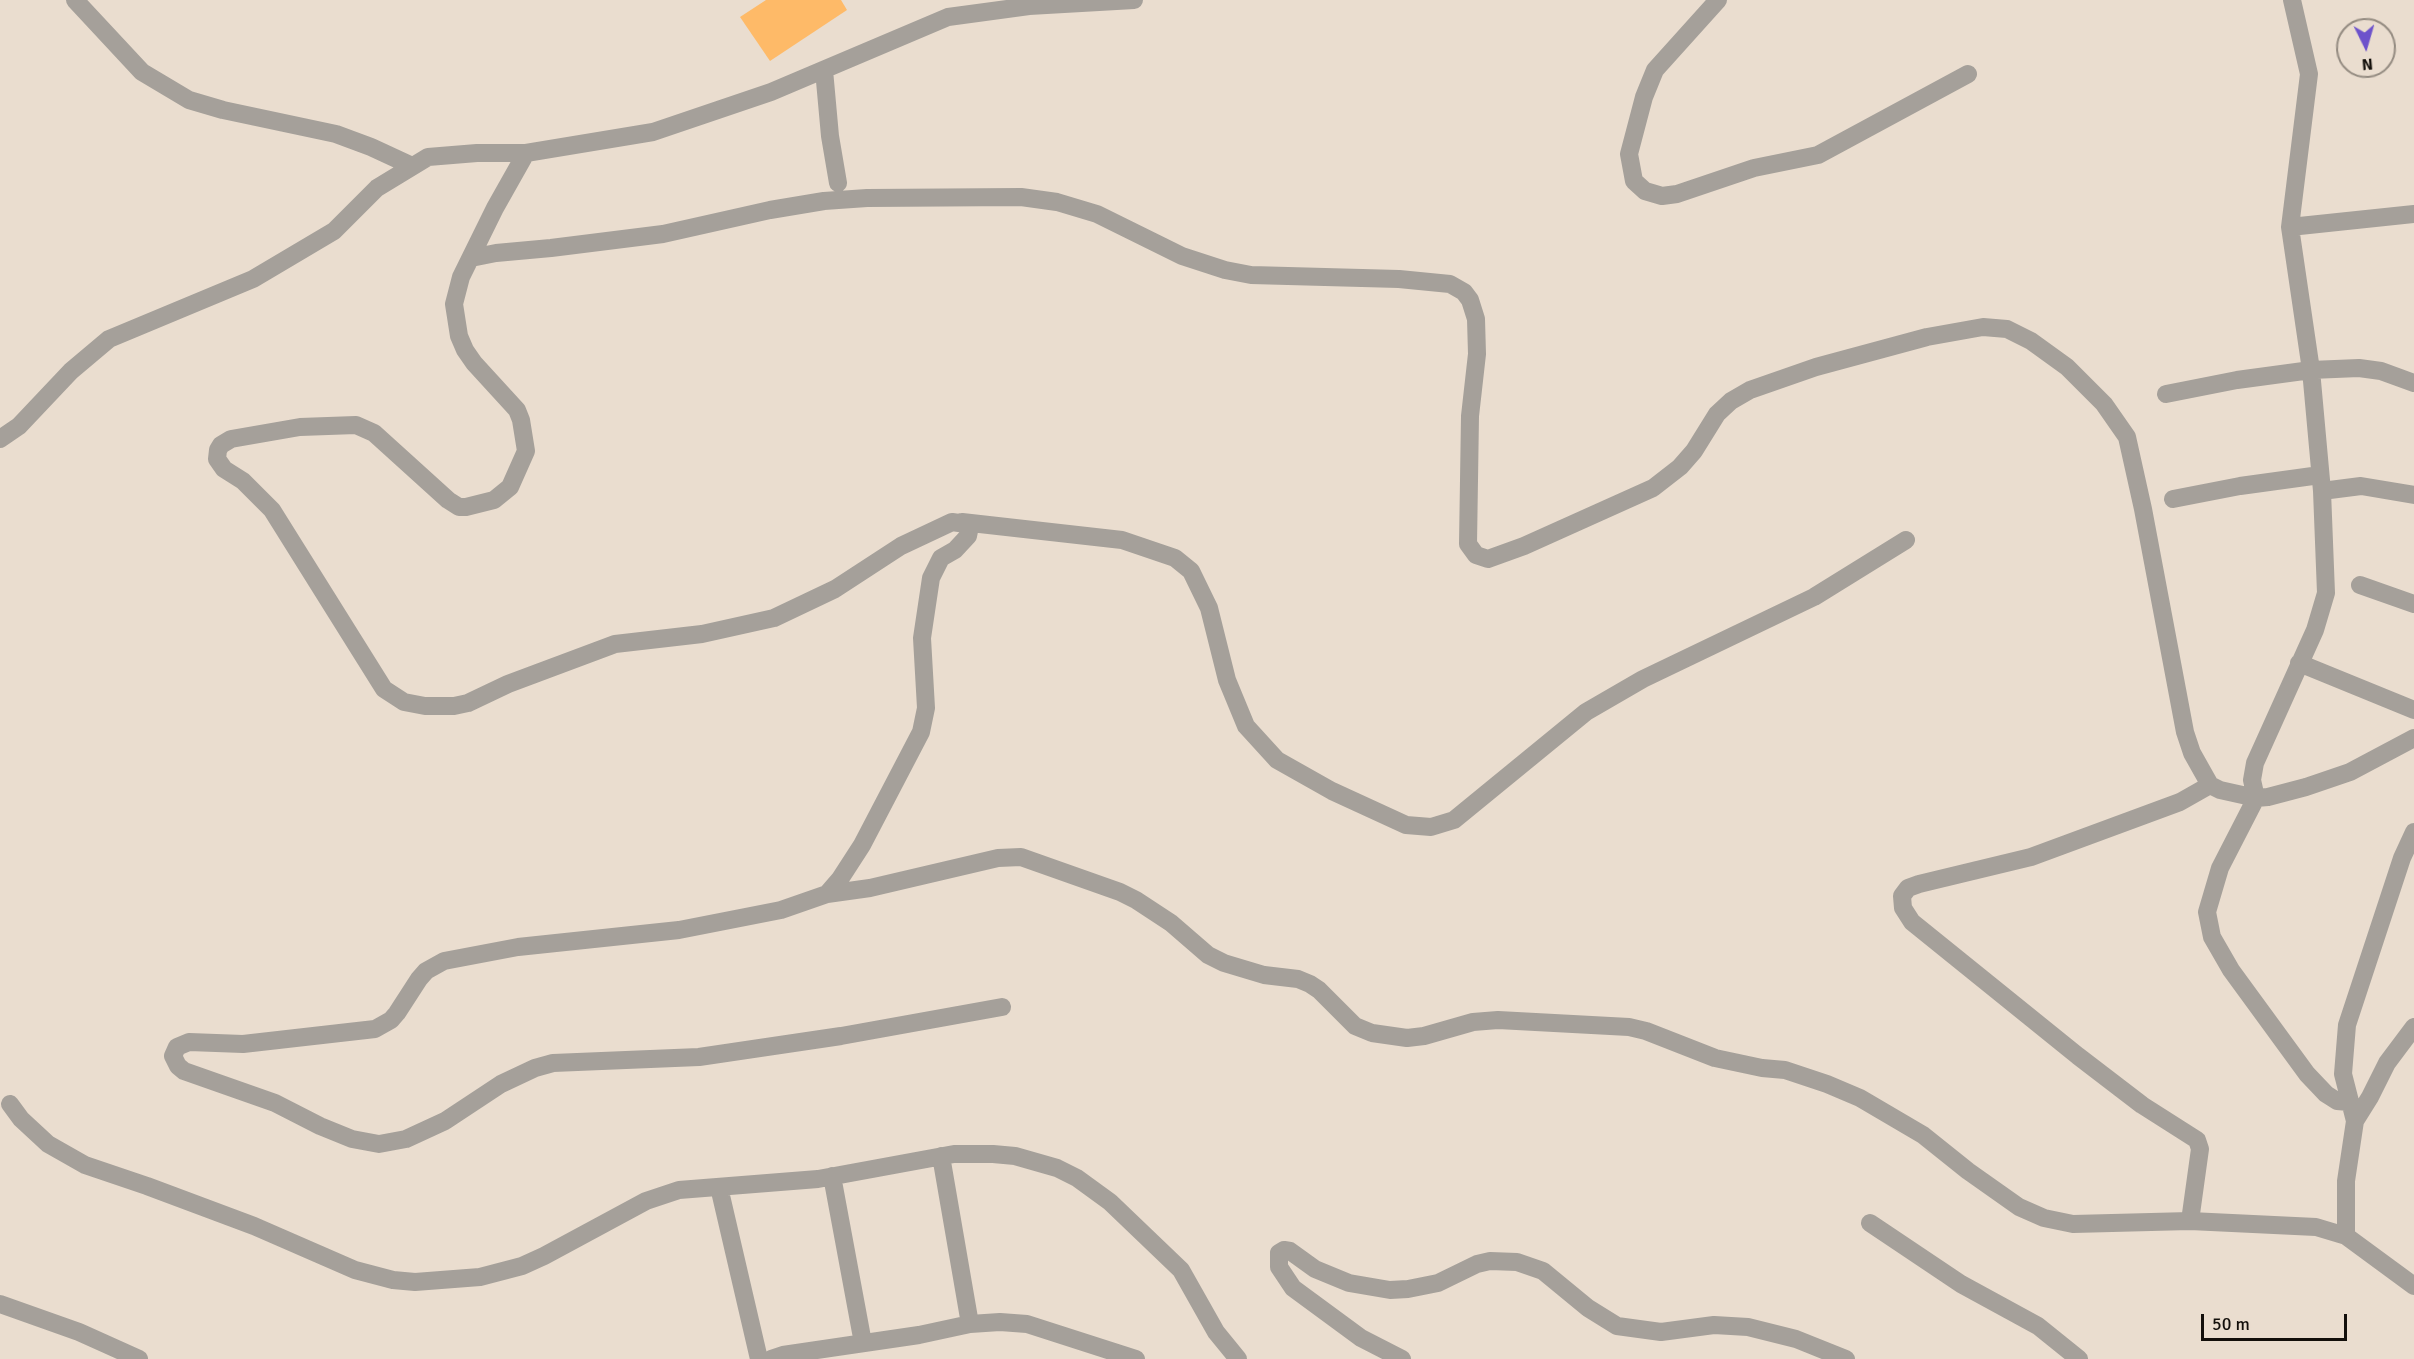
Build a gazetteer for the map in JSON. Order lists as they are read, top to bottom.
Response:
{
  "scale_bar": "50 m",
  "north": "bottom"
}
